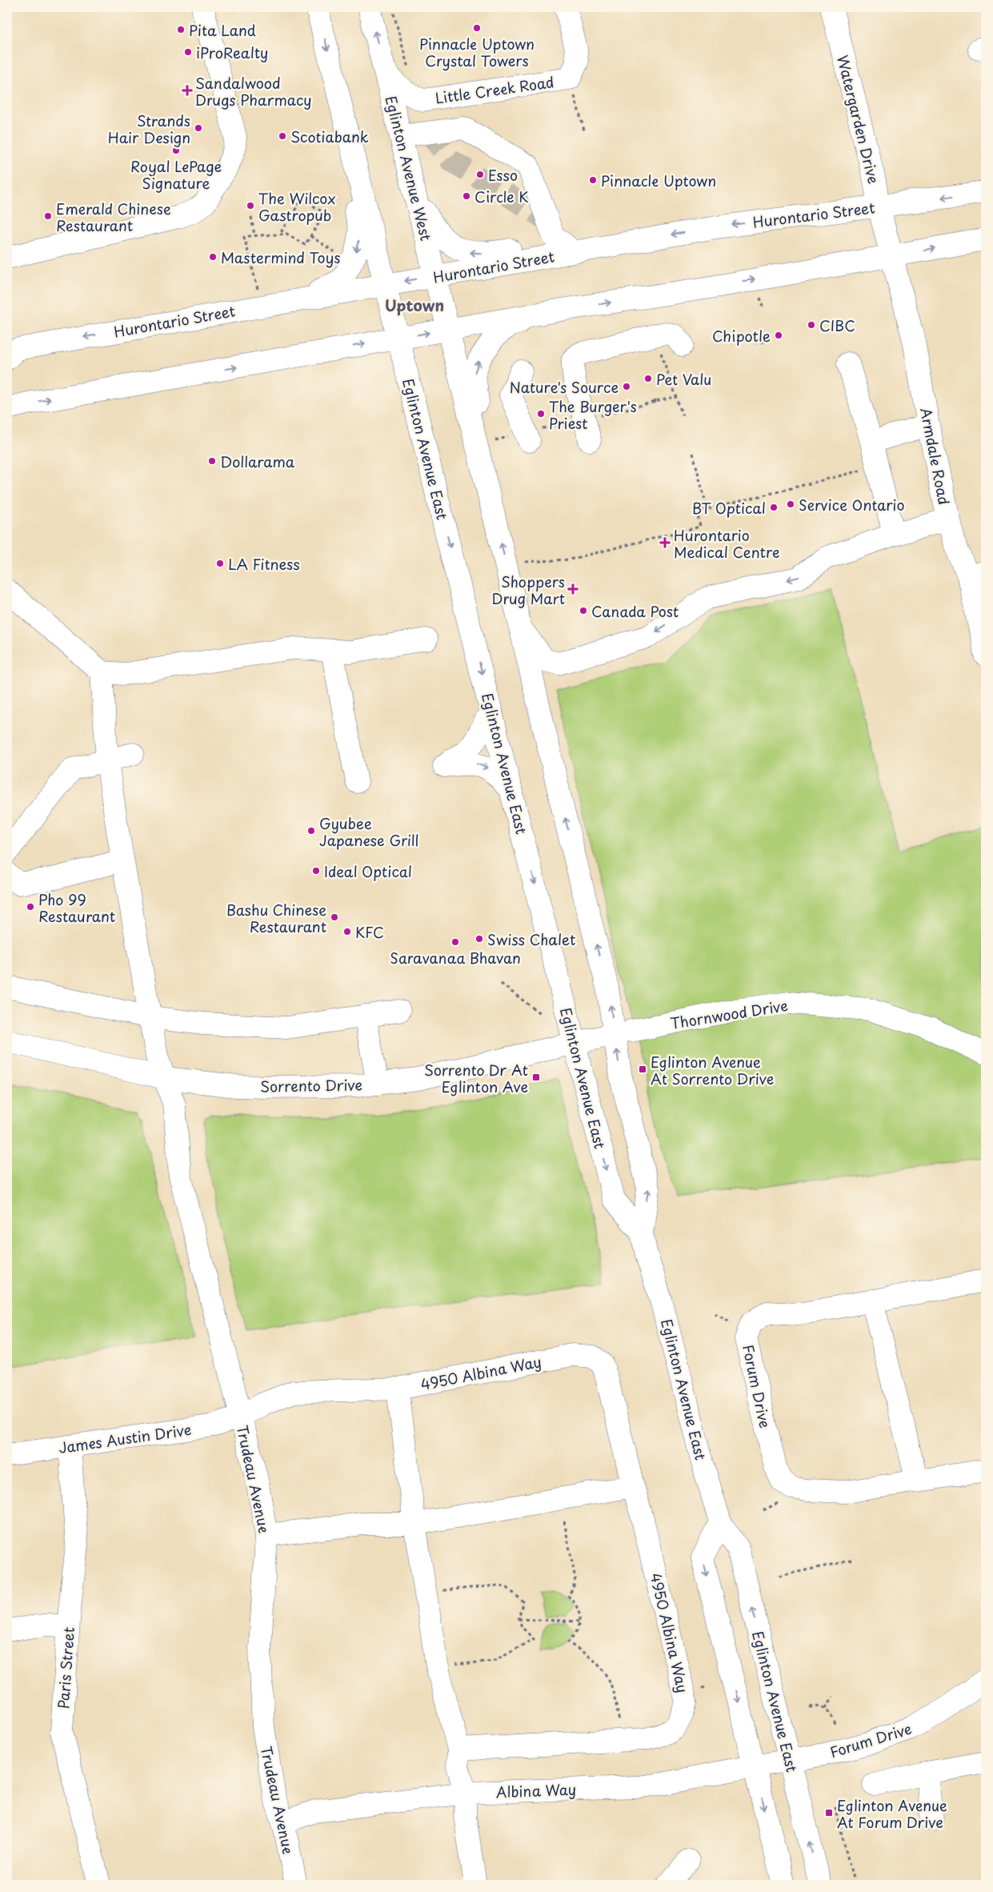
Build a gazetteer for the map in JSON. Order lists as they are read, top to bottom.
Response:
{
  "streets": {
    "main road": [
      "Little Creek Road",
      "Watergarden Drive",
      "Eglinton Avenue West",
      "Hurontario Street",
      "Eglinton Avenue East",
      "Armdale Road",
      "Thornwood Drive",
      "Sorrento Drive",
      "4950 Albina Way",
      "Forum Drive",
      "James Austin Drive",
      "Trudeau Avenue",
      "Paris Street",
      "Albina Way"
    ]
  },
  "crossings": [
    ["Little Creek Road", "Eglinton Avenue West"],
    ["Watergarden Drive", "Hurontario Street"],
    ["Watergarden Drive", "Armdale Road"],
    ["Eglinton Avenue West", "Hurontario Street"],
    ["Eglinton Avenue West", "Eglinton Avenue East"],
    ["Hurontario Street", "Eglinton Avenue East"],
    ["Eglinton Avenue East", "Thornwood Drive"],
    ["Eglinton Avenue East", "Sorrento Drive"],
    ["Eglinton Avenue East", "Forum Drive"],
    ["Eglinton Avenue East", "Albina Way"],
    ["Thornwood Drive", "Sorrento Drive"],
    ["Sorrento Drive", "Trudeau Avenue"],
    ["4950 Albina Way", "James Austin Drive"],
    ["4950 Albina Way", "Trudeau Avenue"],
    ["Forum Drive", "Albina Way"],
    ["James Austin Drive", "Trudeau Avenue"],
    ["James Austin Drive", "Paris Street"],
    ["Trudeau Avenue", "Albina Way"]
  ],
  "districts": ["Uptown"],
  "places": {
    "other": [
      "Pinnacle Uptown Crystal Towers",
      "Pita Land",
      "iProRealty",
      "Strands Hair Design",
      "Scotiabank",
      "Royal LePage Signature",
      "Esso",
      "Pinnacle Uptown",
      "Circle K",
      "The Wilcox Gastropub",
      "Emerald Chinese Restaurant",
      "Mastermind Toys",
      "CIBC",
      "Chipotle",
      "Pet Valu",
      "Nature's Source",
      "The Burger's Priest",
      "Dollarama",
      "Service Ontario",
      "BT Optical",
      "LA Fitness",
      "Canada Post",
      "Gyubee Japanese Grill",
      "Ideal Optical",
      "Pho 99 Restaurant",
      "Bashu Chinese Restaurant",
      "KFC",
      "Swiss Chalet",
      "Saravanaa Bhavan"
    ],
    "health": ["Sandalwood Drugs Pharmacy", "Hurontario Medical Centre", "Shoppers Drug Mart"],
    "transit": ["Eglinton Avenue At Sorrento Drive", "Sorrento Dr At Eglinton Ave", "Eglinton Avenue At Forum Drive"]
  }
}
